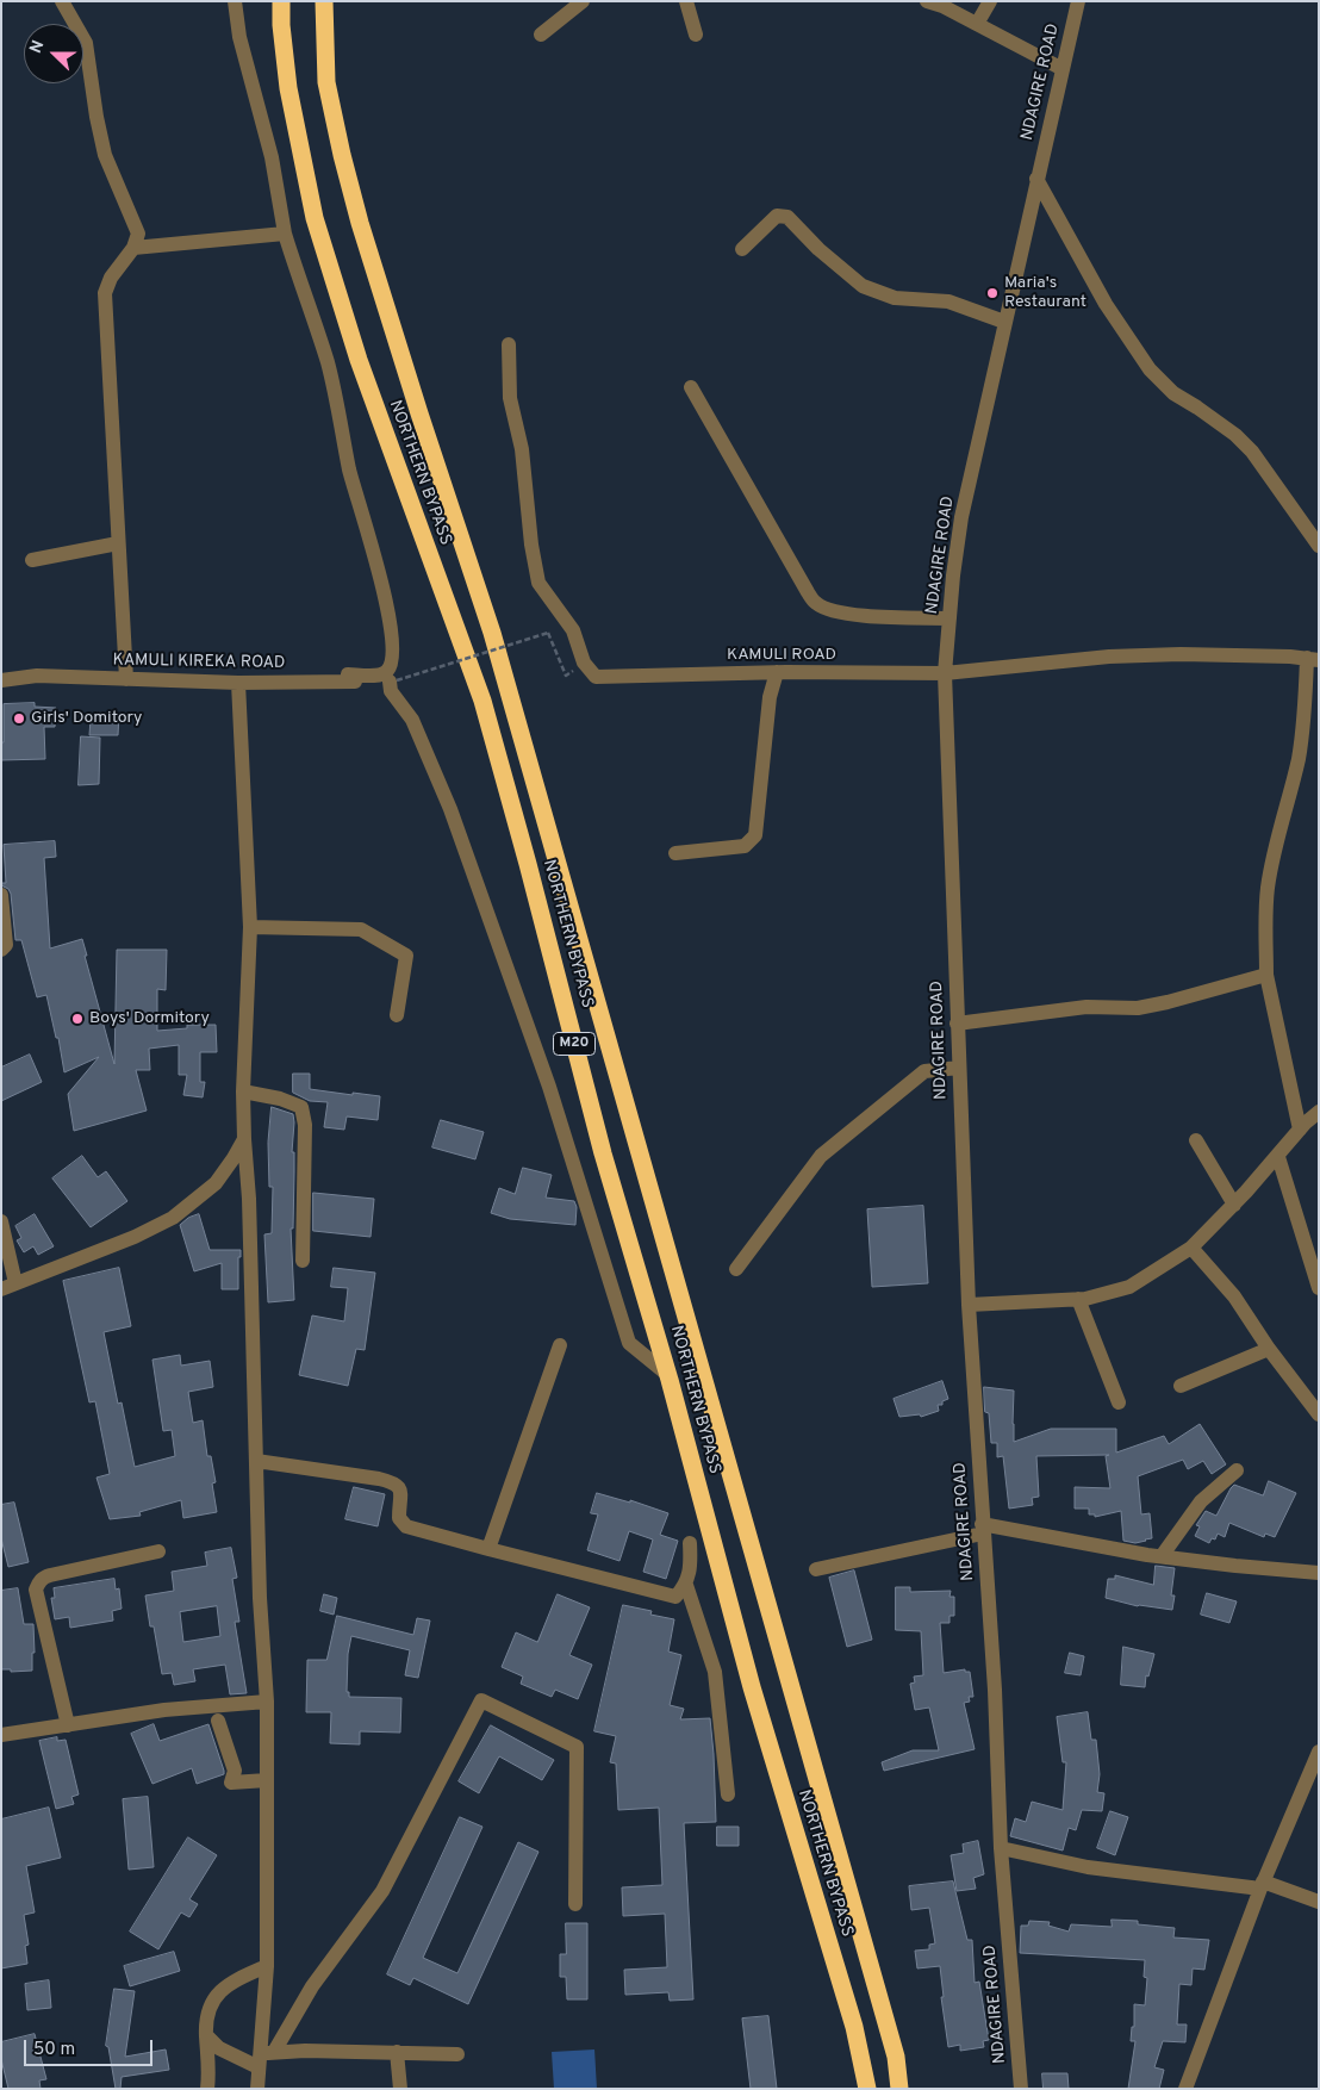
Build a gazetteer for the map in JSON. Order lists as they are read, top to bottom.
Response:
{
  "streets": {
    "highway": ["NORTHERN BYPASS", "M20"],
    "street": ["NDAGIRE ROAD", "KAMULI ROAD", "KAMULI KIREKA ROAD"]
  },
  "crossings": [
    ["NDAGIRE ROAD", "KAMULI ROAD"]
  ],
  "places": ["Maria's Restaurant", "Girls' Domitory", "Boys' Dormitory"],
  "scale_bar": "50 m",
  "north": "left"
}
